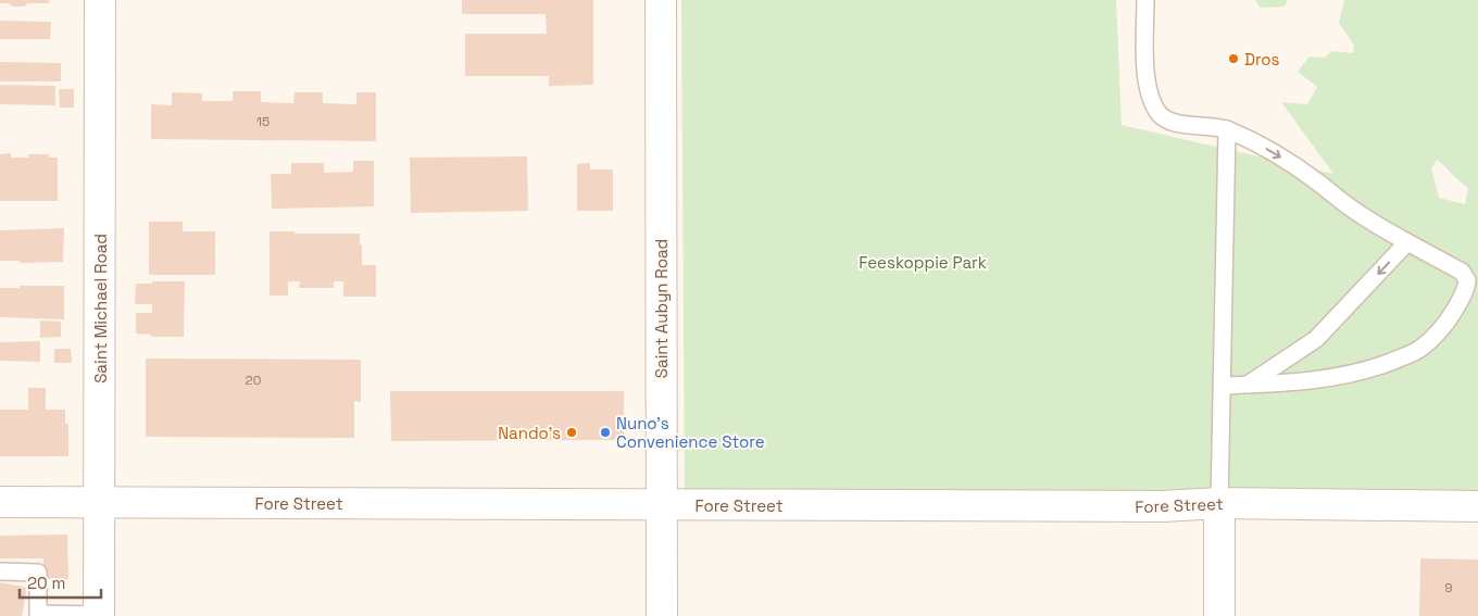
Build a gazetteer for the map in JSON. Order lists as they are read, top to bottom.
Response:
{
  "streets": {
    "street": ["Saint Michael Road", "Saint Aubyn Road", "Fore Street"]
  },
  "crossings": [
    ["Saint Michael Road", "Fore Street"],
    ["Saint Aubyn Road", "Fore Street"]
  ],
  "parks": ["Feeskoppie Park"],
  "places": ["Dros", "Nando's", "Nuno's Convenience Store"],
  "house_numbers": ["15", "20", "9"],
  "scale_bar": "20 m"
}
